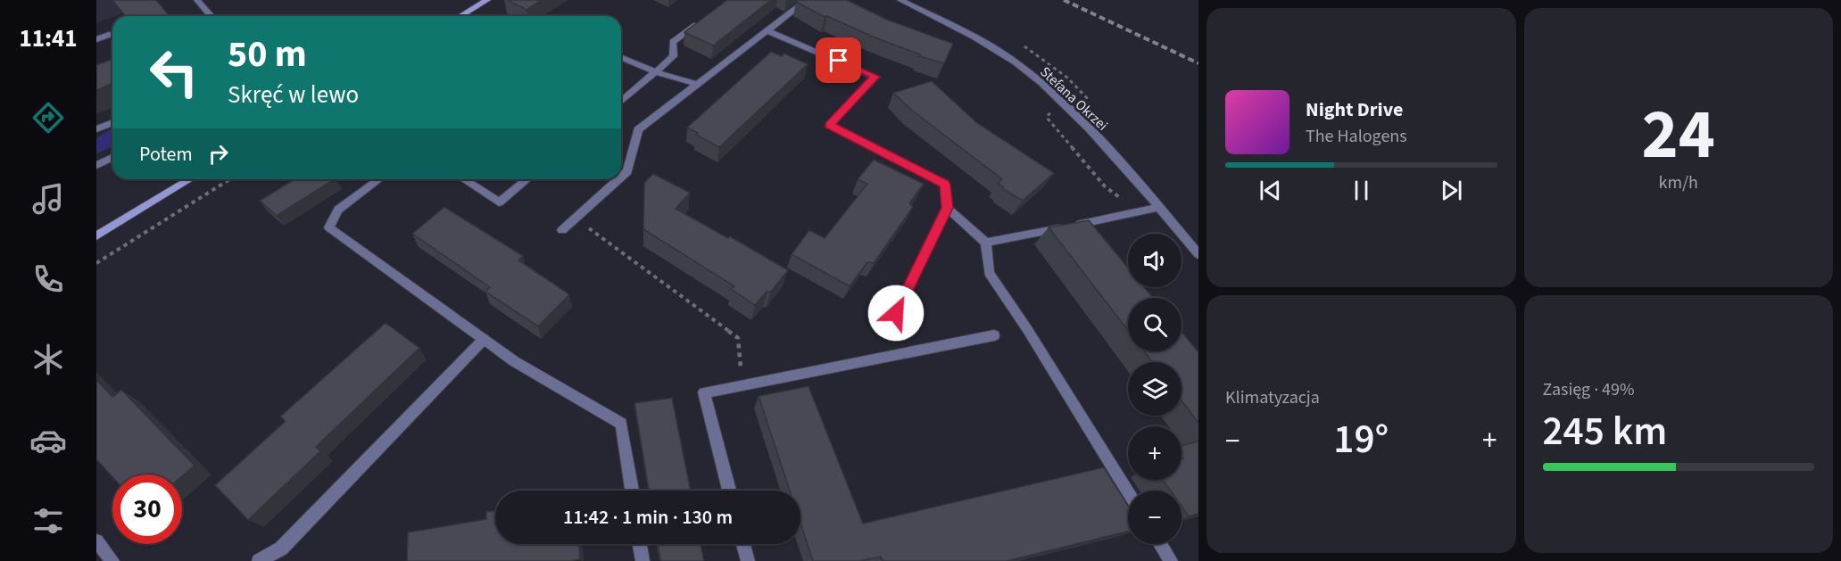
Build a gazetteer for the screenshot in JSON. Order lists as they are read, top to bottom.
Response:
{
  "streets": {
    "street": ["Stefana Okrzei"]
  },
  "page": {
    "tabs": "11:41",
    "tile": [
      ["24", "km/h"],
      "Klimatyzacja",
      ["Zasięg · 49%", "245 km"]
    ],
    "turn": ["50 m", "Skręć w lewo"],
    "song": ["Night Drive", "The Halogens"],
    "then": "Potem",
    "map_buttons": ["+", "−"],
    "heat": ["−", "19°", "+"],
    "limit": "30",
    "trip": "11:42 · 1 min · 130 m"
  }
}
